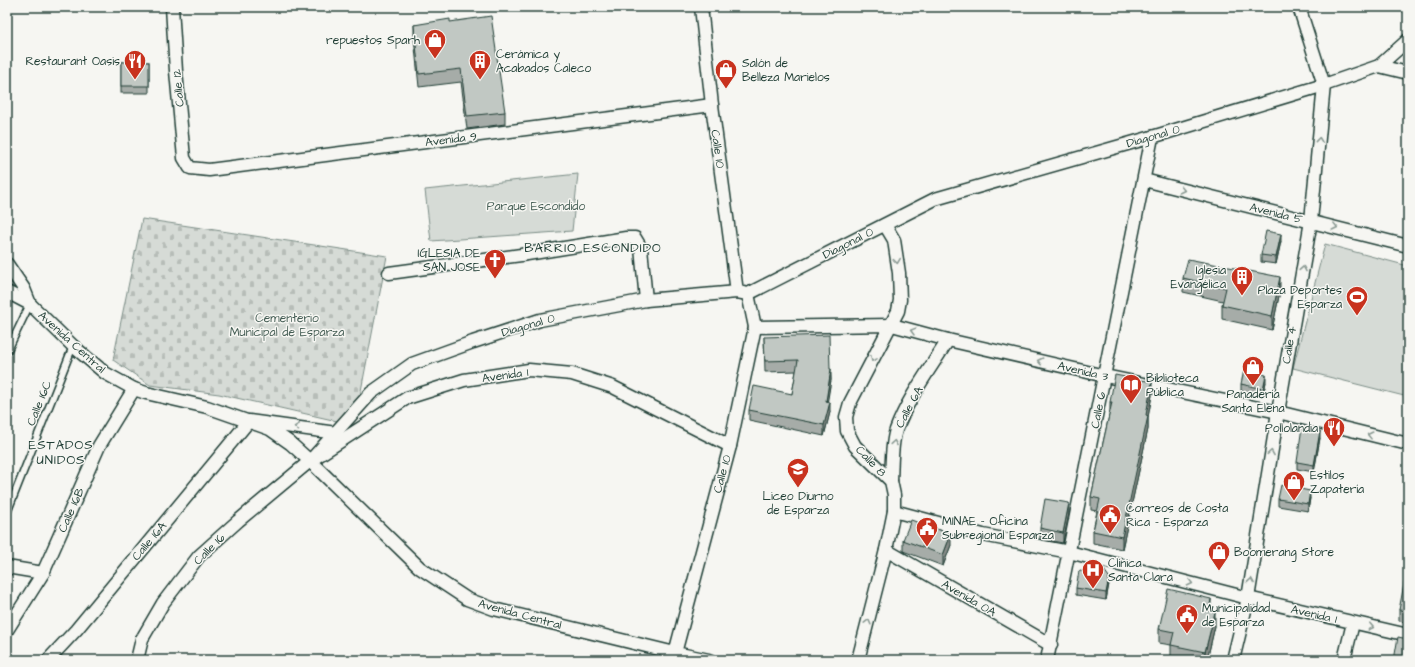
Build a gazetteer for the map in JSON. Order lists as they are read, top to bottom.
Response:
{
  "streets": {
    "street": [
      "Calle 12",
      "Diagonal 0",
      "Avenida 9",
      "Calle 10",
      "Avenida 5",
      "Avenida Central",
      "Calle 4",
      "Avenida 3",
      "Avenida 1",
      "Calle 6A",
      "Calle 6",
      "Calle 8",
      "Calle 16B",
      "Calle 16A",
      "Calle 16",
      "Avenida 0A"
    ],
    "lane": ["Calle 16C"]
  },
  "crossings": [
    ["Calle 12", "Avenida 9"],
    ["Diagonal 0", "Calle 10"],
    ["Diagonal 0", "Avenida Central"],
    ["Diagonal 0", "Calle 4"],
    ["Diagonal 0", "Avenida 1"],
    ["Diagonal 0", "Calle 6"],
    ["Diagonal 0", "Calle 8"],
    ["Diagonal 0", "Calle 16"],
    ["Avenida 9", "Calle 10"],
    ["Calle 10", "Avenida Central"],
    ["Calle 10", "Avenida 3"],
    ["Calle 10", "Avenida 1"],
    ["Avenida 5", "Calle 4"],
    ["Avenida 5", "Calle 6"],
    ["Avenida Central", "Avenida 1"],
    ["Avenida Central", "Calle 16C"],
    ["Avenida Central", "Calle 16B"],
    ["Avenida Central", "Calle 16A"],
    ["Avenida Central", "Calle 16"],
    ["Calle 4", "Avenida 3"],
    ["Calle 4", "Avenida 1"],
    ["Avenida 3", "Calle 6A"],
    ["Avenida 3", "Calle 6"],
    ["Avenida 3", "Calle 8"],
    ["Avenida 1", "Calle 6"],
    ["Avenida 1", "Calle 8"],
    ["Avenida 1", "Calle 16"],
    ["Calle 6A", "Calle 8"],
    ["Calle 6", "Avenida 0A"],
    ["Calle 8", "Avenida 0A"]
  ],
  "one_way": [
    "Avenida 5",
    "Calle 4",
    "Avenida 3",
    "Calle 6A"
  ],
  "districts": ["BARRIO ESCONDIDO", "ESTADOS UNIDOS"],
  "parks": ["Parque Escondido", "Cementerio Municipal de Esparza"],
  "places": {
    "shop": [
      "repuestos Sparh",
      "Salón de Belleza Marielos",
      "Panadería Santa Elena",
      "Estilos Zapatería",
      "Boomerang Store"
    ],
    "restaurant": ["Restaurant Oasis", "Pollolandia"],
    "building": ["Cerámica y Acabados Caleco", "Iglesia Evangélica"],
    "church": ["IGLESIA DE SAN JOSE"],
    "sports": ["Plaza Deportes Esparza"],
    "library": ["Biblioteca Pública"],
    "school or university": ["Liceo Diurno de Esparza"],
    "public building": ["Correos de Costa Rica - Esparza", "MINAE - Oficina Subregional Esparza", "Municipalidad de Esparza"],
    "hospital": ["Clínica Santa Clara"]
  }
}
